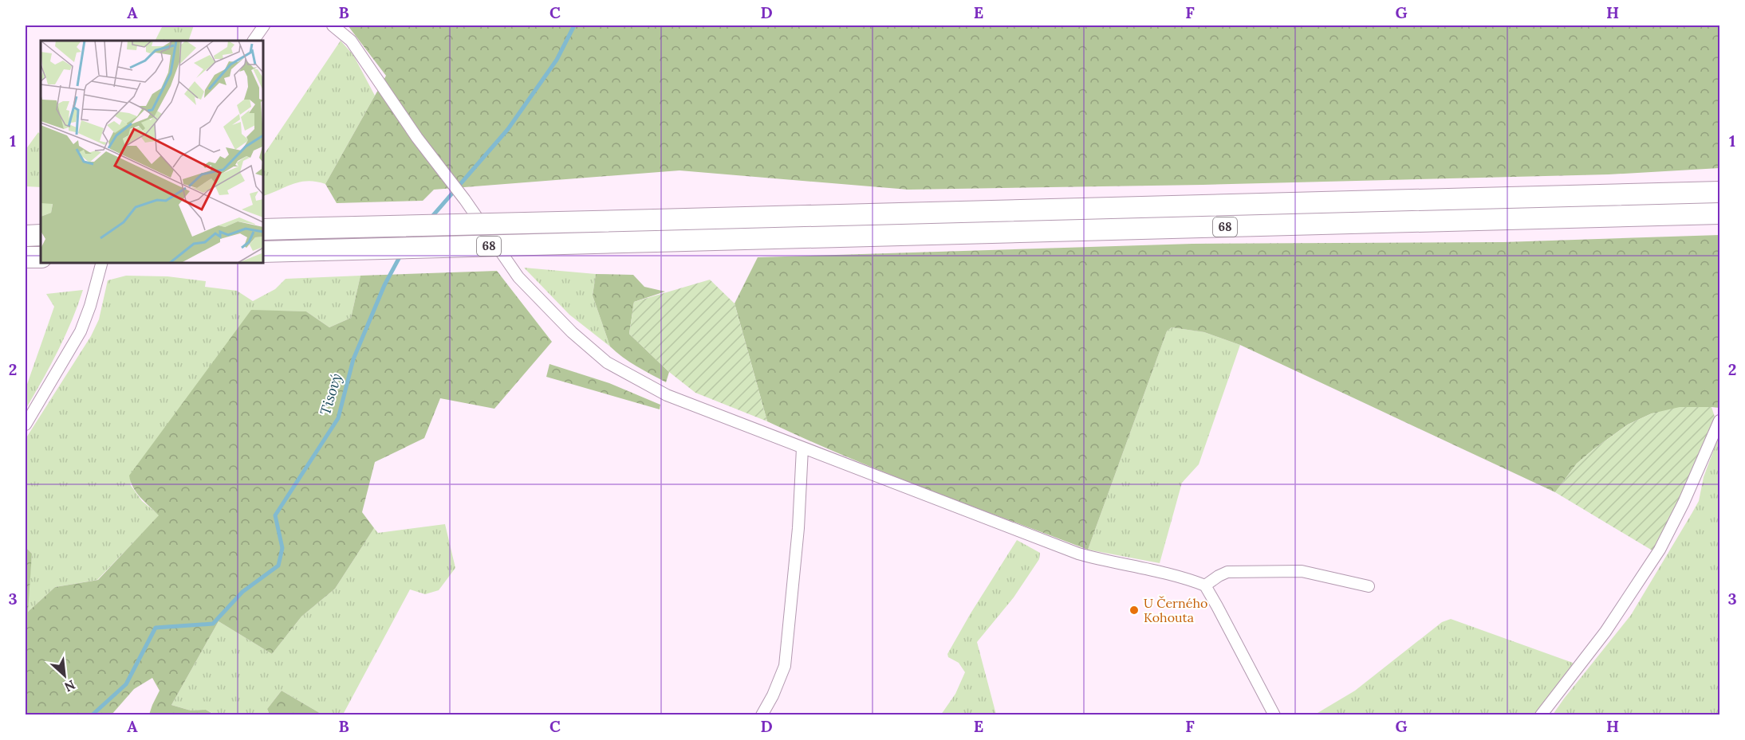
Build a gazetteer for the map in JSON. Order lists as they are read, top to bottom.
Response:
{
  "streets": {
    "highway": ["68"]
  },
  "water": ["Tisový"],
  "places": ["U Černého Kohouta"],
  "north": "bottom right",
  "grid": {
    "columns": [
      "A",
      "B",
      "C",
      "D",
      "E",
      "F",
      "G",
      "H"
    ],
    "rows": ["1", "2", "3"]
  }
}
